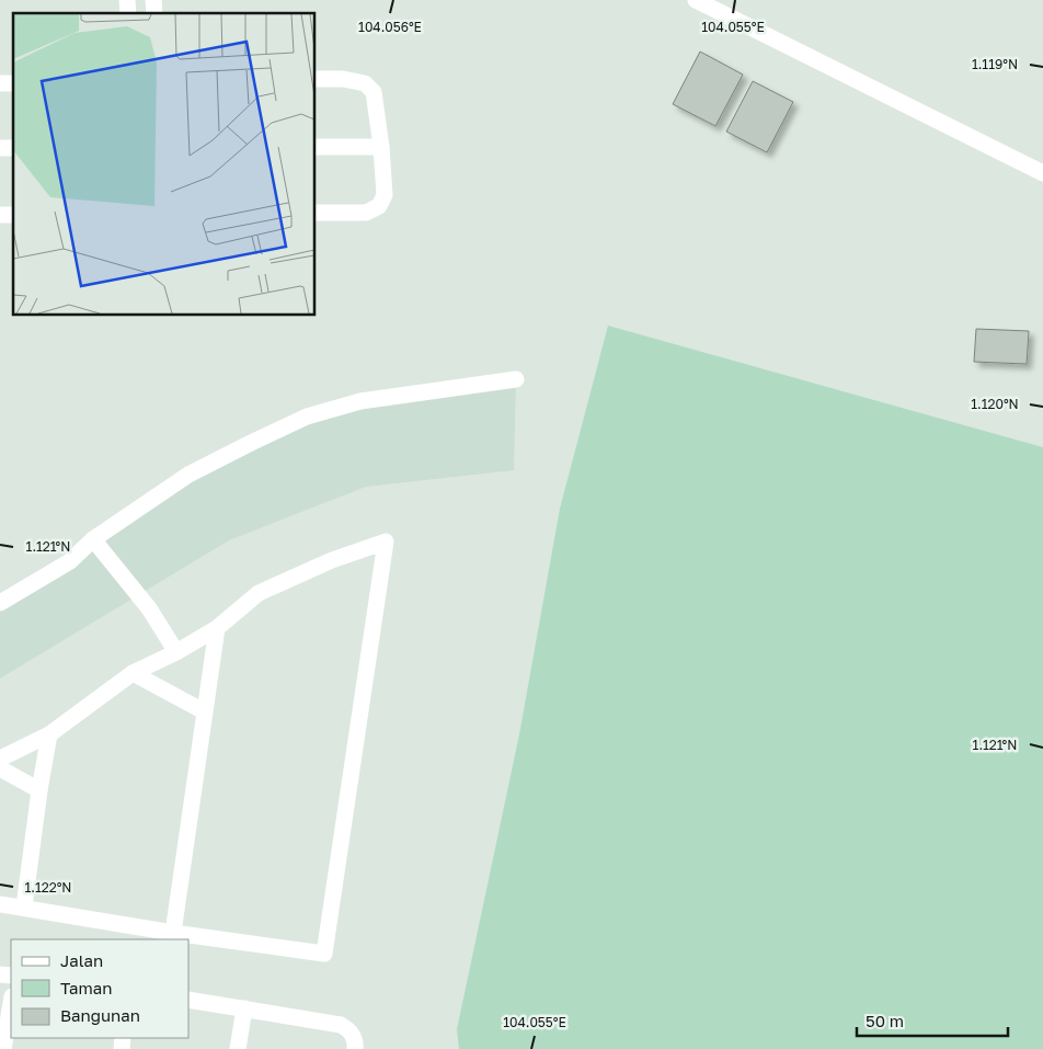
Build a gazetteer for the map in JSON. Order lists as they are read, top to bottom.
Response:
{
  "legend": ["Jalan", "Taman", "Bangunan"],
  "scale_bar": "50 m",
  "coordinates": [
    "104.056°E",
    "104.055°E",
    "1.119°N",
    "1.120°N",
    "1.121°N",
    "1.122°N"
  ]
}
